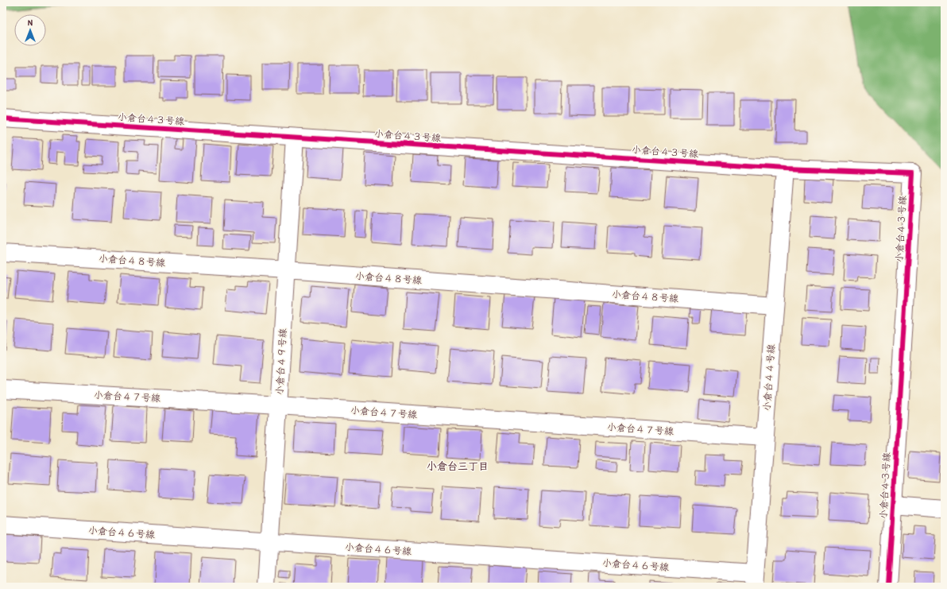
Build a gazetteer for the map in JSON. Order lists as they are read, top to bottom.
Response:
{
  "streets": {
    "street": [
      "小倉台４３号線",
      "小倉台４８号線",
      "小倉台４９号線",
      "小倉台４４号線",
      "小倉台４７号線",
      "小倉台４６号線"
    ]
  },
  "crossings": [
    ["小倉台４３号線", "小倉台４９号線"],
    ["小倉台４３号線", "小倉台４４号線"],
    ["小倉台４８号線", "小倉台４９号線"],
    ["小倉台４８号線", "小倉台４４号線"],
    ["小倉台４９号線", "小倉台４７号線"],
    ["小倉台４９号線", "小倉台４６号線"],
    ["小倉台４４号線", "小倉台４７号線"],
    ["小倉台４４号線", "小倉台４６号線"]
  ],
  "districts": ["小倉台三丁目"],
  "north": "top"
}
